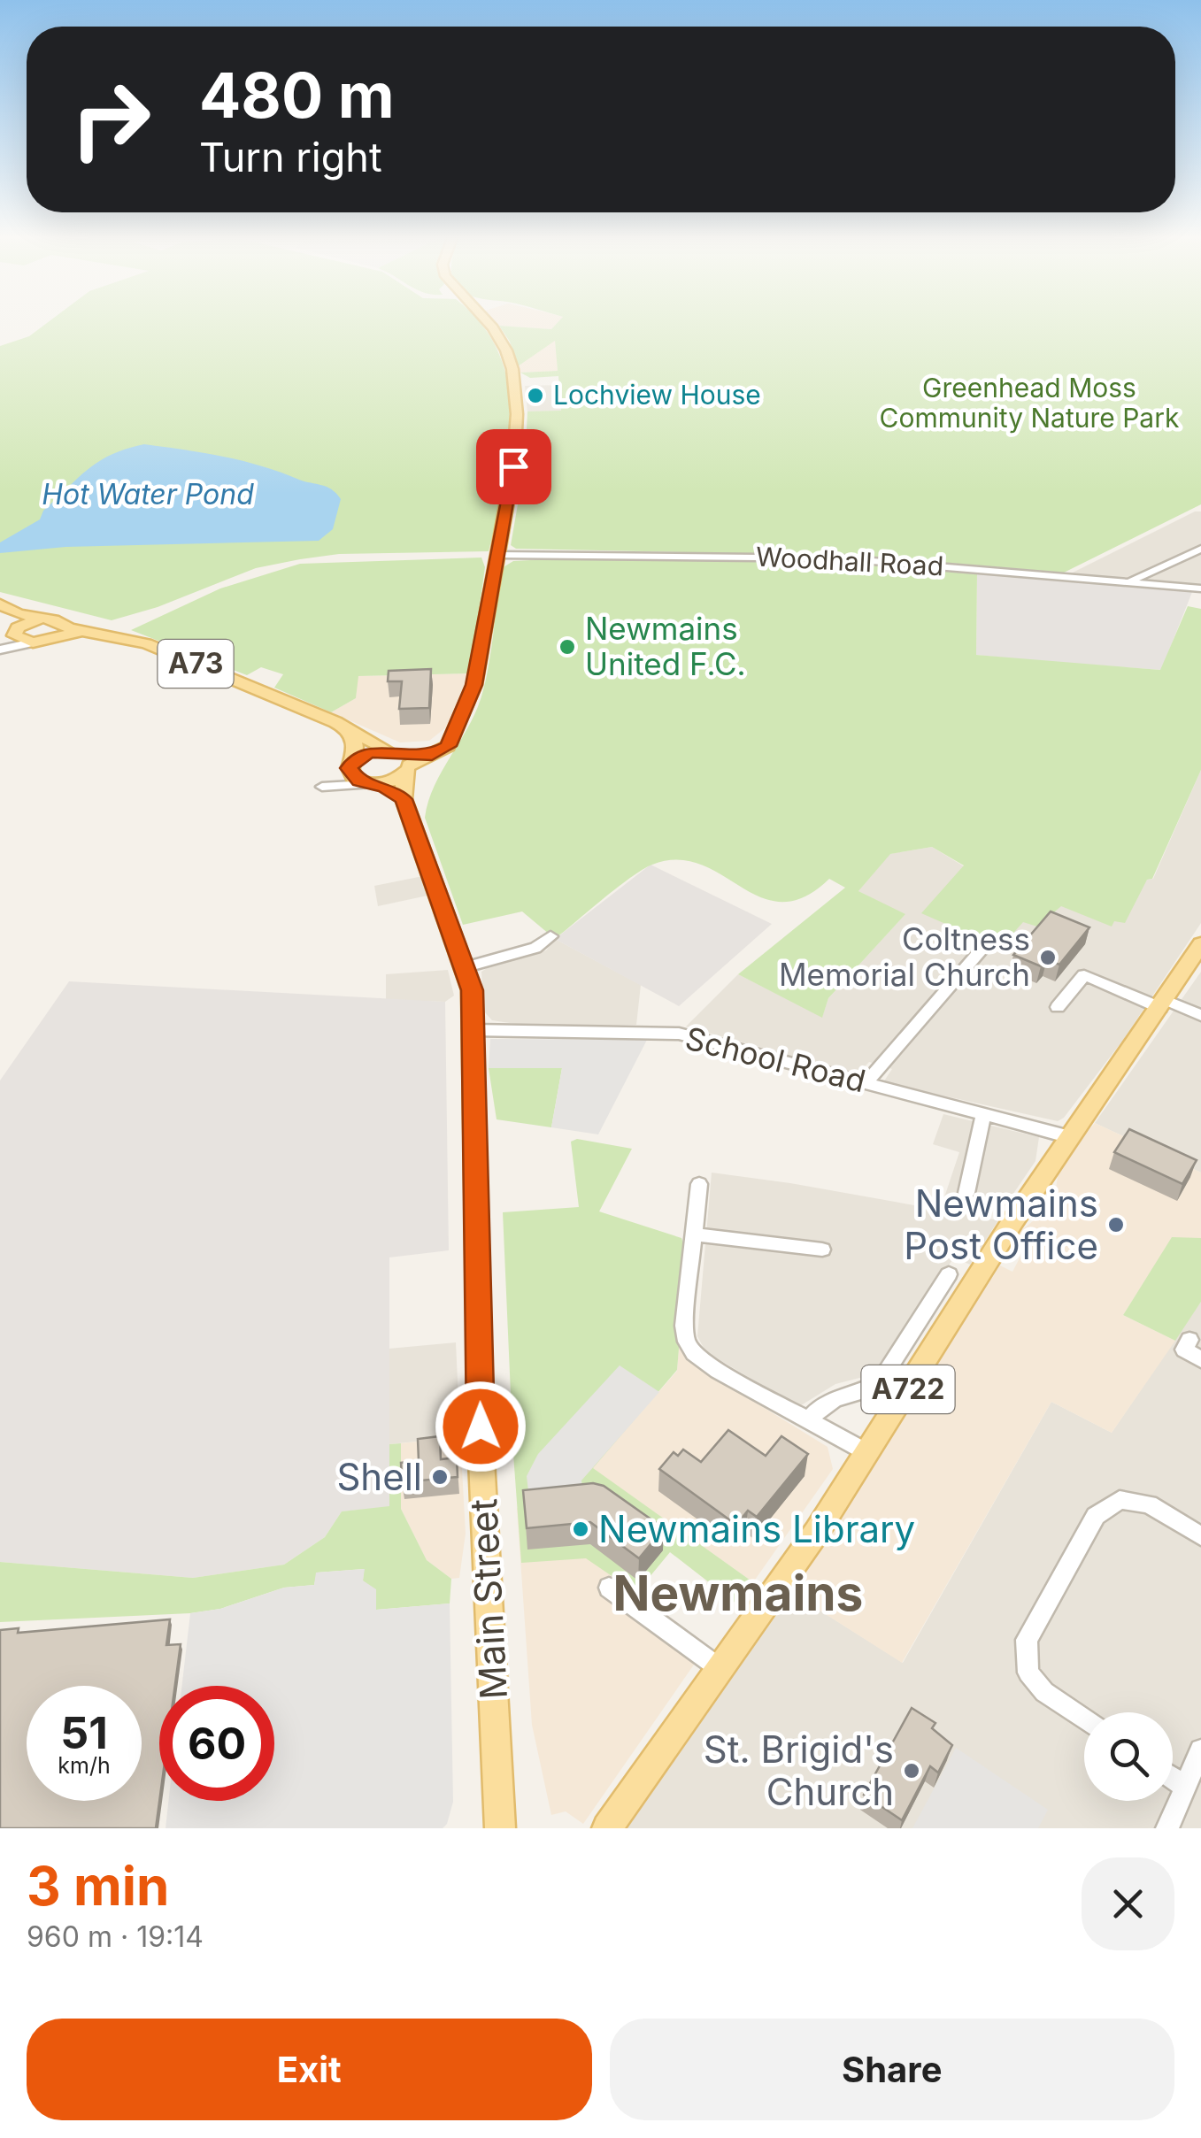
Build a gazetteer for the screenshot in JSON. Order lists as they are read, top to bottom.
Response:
{
  "streets": {
    "main road": ["A73", "A722", "Main Street"],
    "street": ["Woodhall Road", "School Road"]
  },
  "crossings": [
    ["A73", "Main Street"],
    ["School Road", "A722"],
    ["School Road", "Main Street"]
  ],
  "districts": ["Newmains"],
  "water": ["Hot Water Pond"],
  "parks": ["Greenhead Moss Community Nature Park"],
  "places": [
    "Lochview House",
    "Newmains United F.C.",
    "Coltness Memorial Church",
    "Newmains Post Office",
    "Shell",
    "Newmains Library",
    "St. Brigid's Church"
  ],
  "page": {
    "turn": ["480 m", "Turn right"],
    "speed": "51 km/h",
    "limit": "60",
    "heading": ["3 min", "960 m · 19:14"],
    "buttons": ["Exit", "Share"]
  }
}
